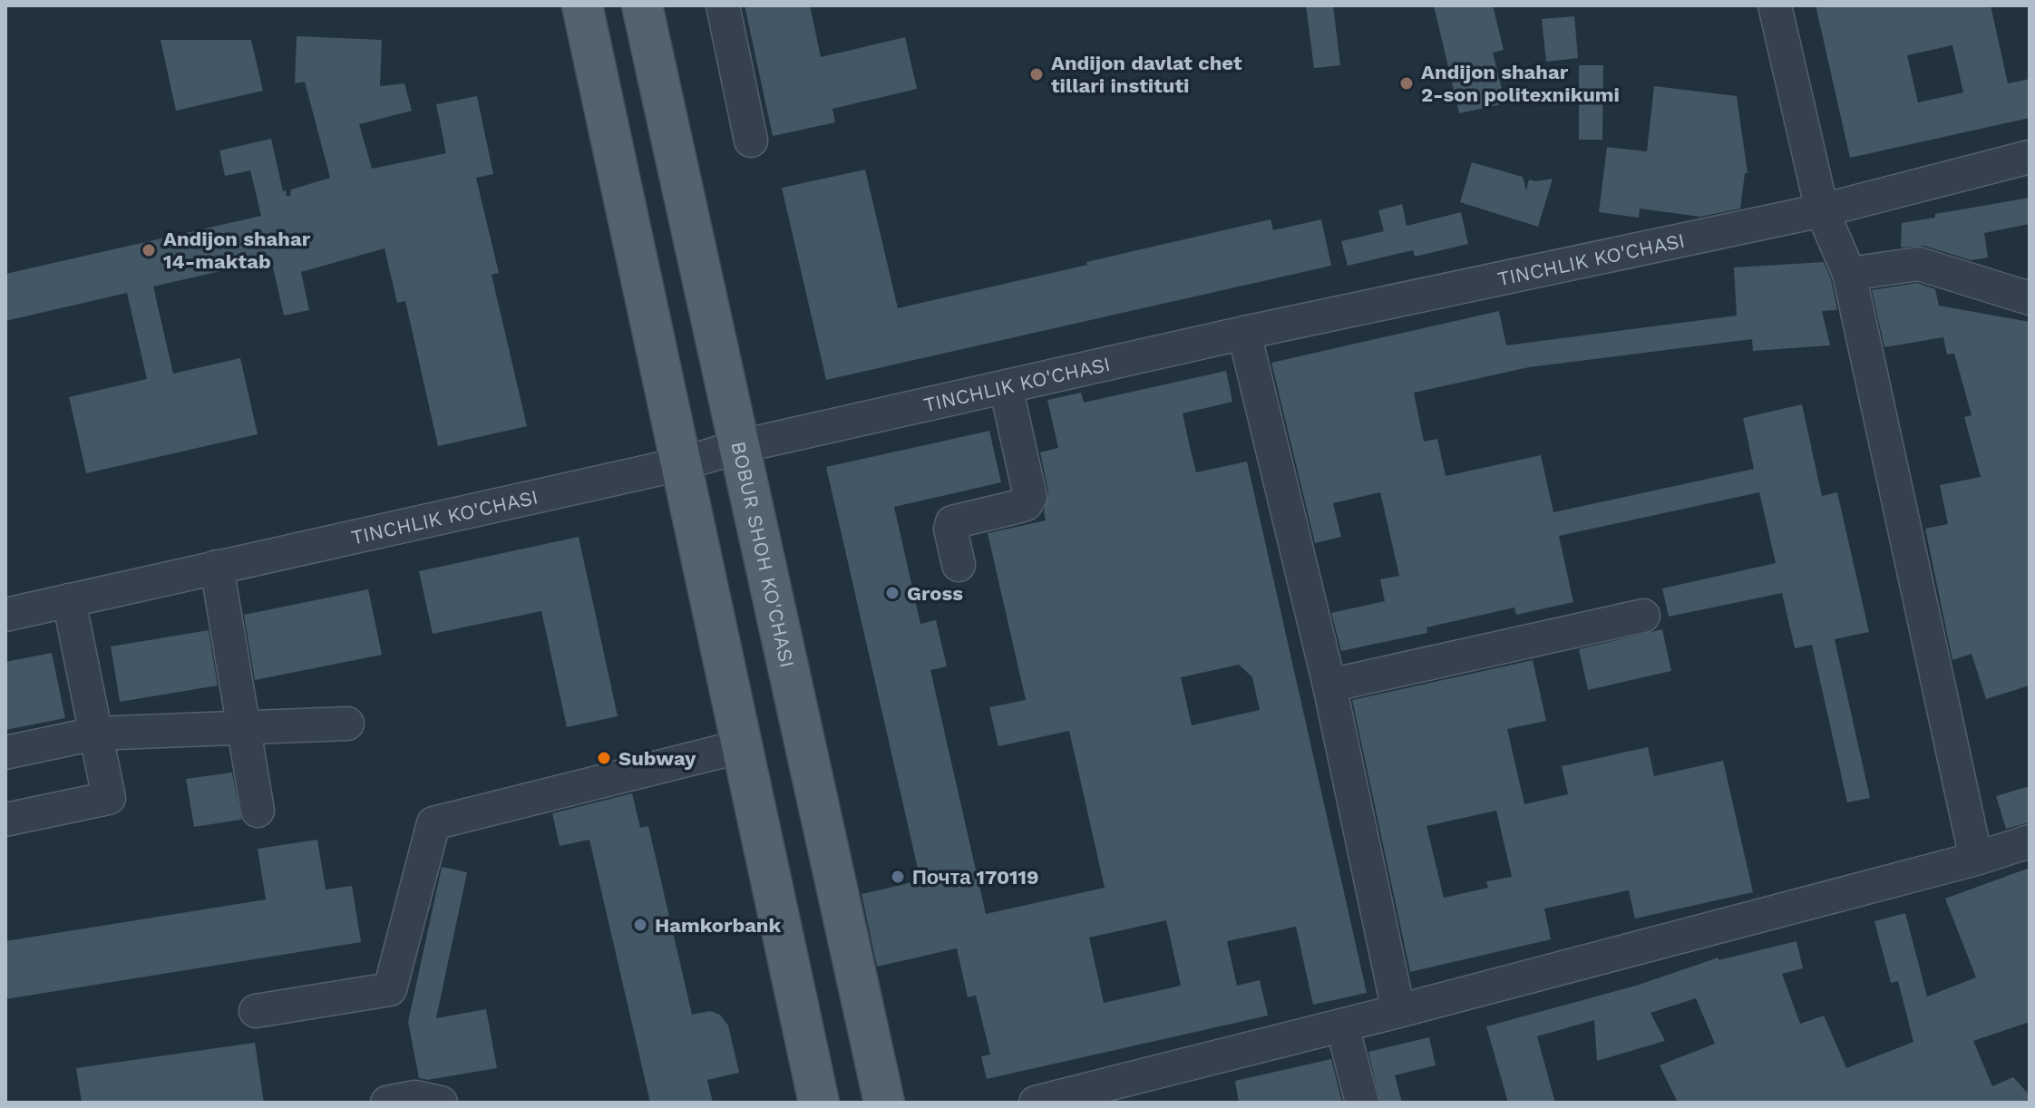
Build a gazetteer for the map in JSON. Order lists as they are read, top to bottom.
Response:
{
  "streets": {
    "main road": ["BOBUR SHOH KO'CHASI"],
    "street": ["TINCHLIK KO'CHASI"]
  },
  "crossings": [
    ["TINCHLIK KO'CHASI", "BOBUR SHOH KO'CHASI"]
  ],
  "places": [
    "Andijon davlat chet tillari instituti",
    "Andijon shahar 2-son politexnikumi",
    "Andijon shahar 14-maktab",
    "Gross",
    "Subway",
    "Почта 170119",
    "Hamkorbank"
  ]
}
